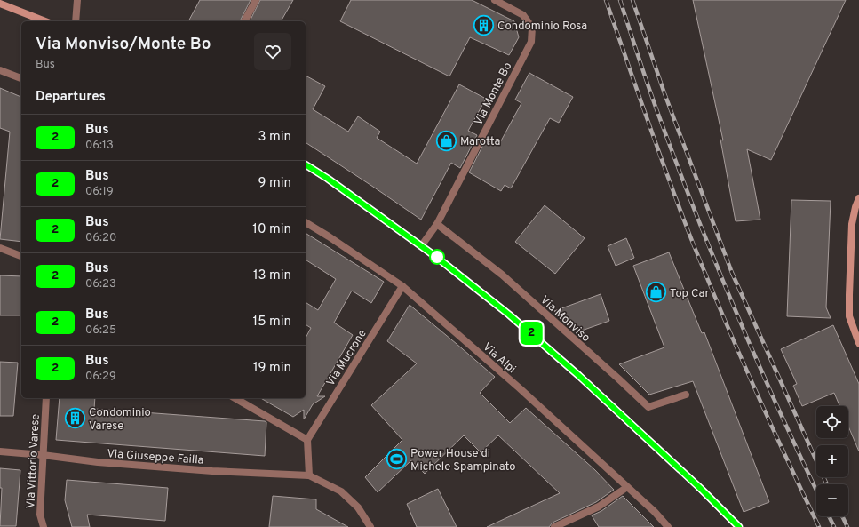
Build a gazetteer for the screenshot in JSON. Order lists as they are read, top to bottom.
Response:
{
  "streets": {
    "street": [
      "Via Monte Bo",
      "Via Monviso",
      "Via Mucrone",
      "Via Alpi",
      "Via Giuseppe Failla",
      "Via Vittorio Varese"
    ]
  },
  "crossings": [
    ["Via Monte Bo", "Via Monviso"],
    ["Via Mucrone", "Via Alpi"],
    ["Via Giuseppe Failla", "Via Vittorio Varese"]
  ],
  "places": {
    "building": ["Condominio Rosa", "Condominio Varese"],
    "shop": ["Marotta", "Top Car"],
    "sports": ["Power House di Michele Spampinato"]
  },
  "lines": ["bus line 2"],
  "page": {
    "on_map": "2",
    "heading": [
      ["Via Monviso/Monte Bo", "Bus"],
      "Departures"
    ],
    "list": [
      {
        "mark": "2",
        "name": "Bus",
        "note": "06:13",
        "value": "3 min"
      },
      {
        "mark": "2",
        "name": "Bus",
        "note": "06:19",
        "value": "9 min"
      },
      {
        "mark": "2",
        "name": "Bus",
        "note": "06:20",
        "value": "10 min"
      },
      {
        "mark": "2",
        "name": "Bus",
        "note": "06:23",
        "value": "13 min"
      },
      {
        "mark": "2",
        "name": "Bus",
        "note": "06:25",
        "value": "15 min"
      },
      {
        "mark": "2",
        "name": "Bus",
        "note": "06:29",
        "value": "19 min"
      }
    ],
    "map_buttons": ["+", "−"]
  }
}
